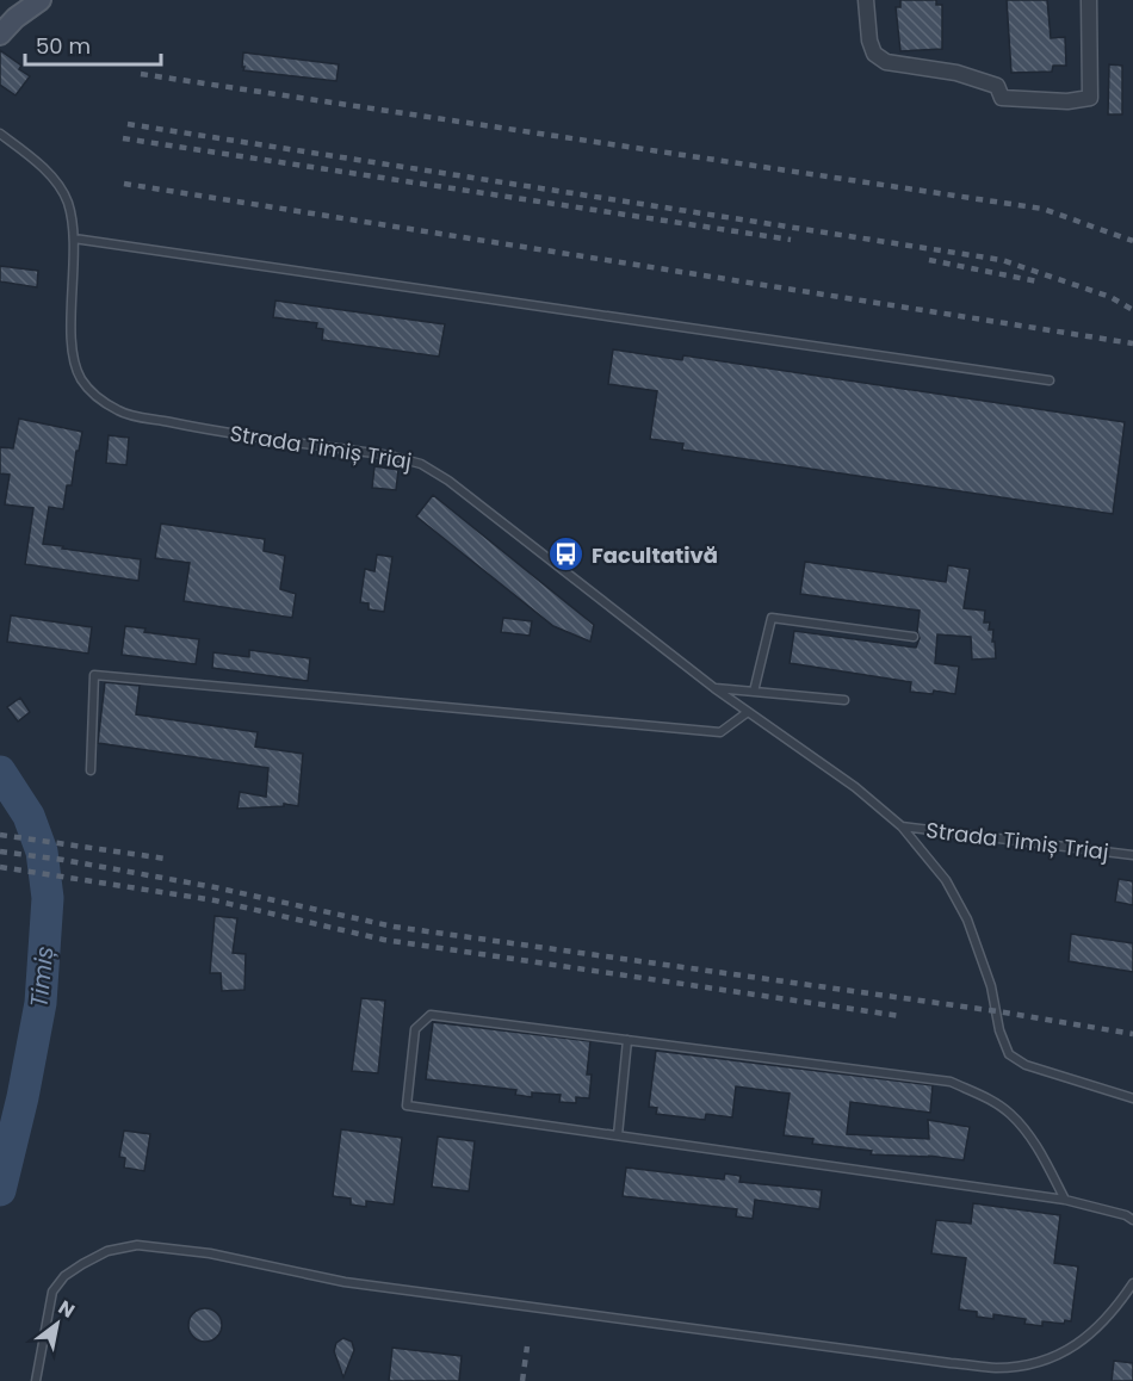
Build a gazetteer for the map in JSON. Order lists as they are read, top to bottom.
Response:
{
  "streets": {
    "lane": ["Strada Timiș Triaj"]
  },
  "water": ["Timiș"],
  "places": {
    "bus stop": ["Facultativă"]
  },
  "scale_bar": "50 m",
  "north": "top right"
}
